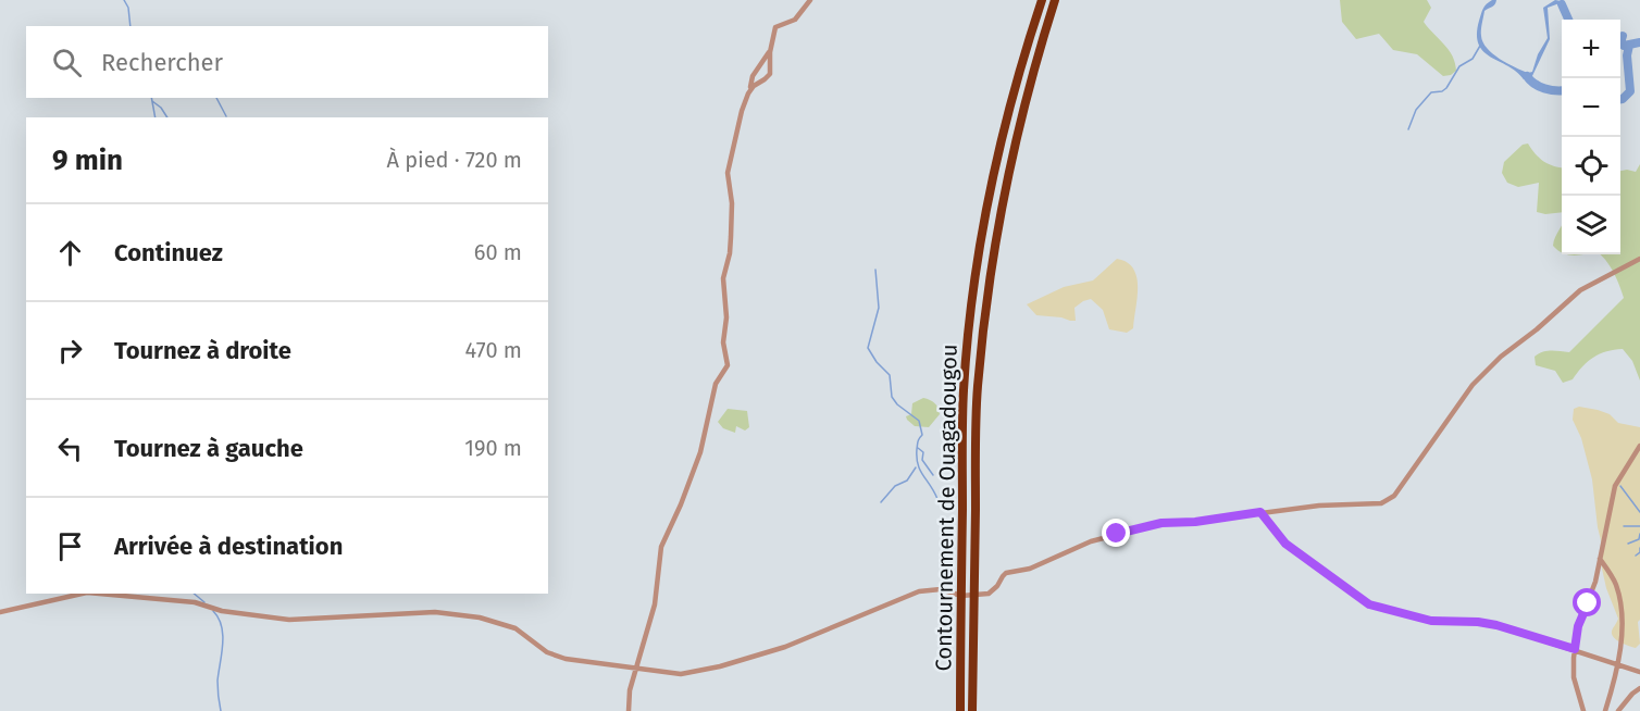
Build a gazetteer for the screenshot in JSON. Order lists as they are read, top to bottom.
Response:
{
  "streets": {
    "highway": ["Contournement de Ouagadougou"]
  },
  "page": {
    "map_buttons": ["+", "−"],
    "search": "Rechercher",
    "heading": ["9 min", "À pied · 720 m"],
    "list": [
      ["Continuez", "60 m"],
      ["Tournez à droite", "470 m"],
      ["Tournez à gauche", "190 m"],
      "Arrivée à destination"
    ]
  }
}
